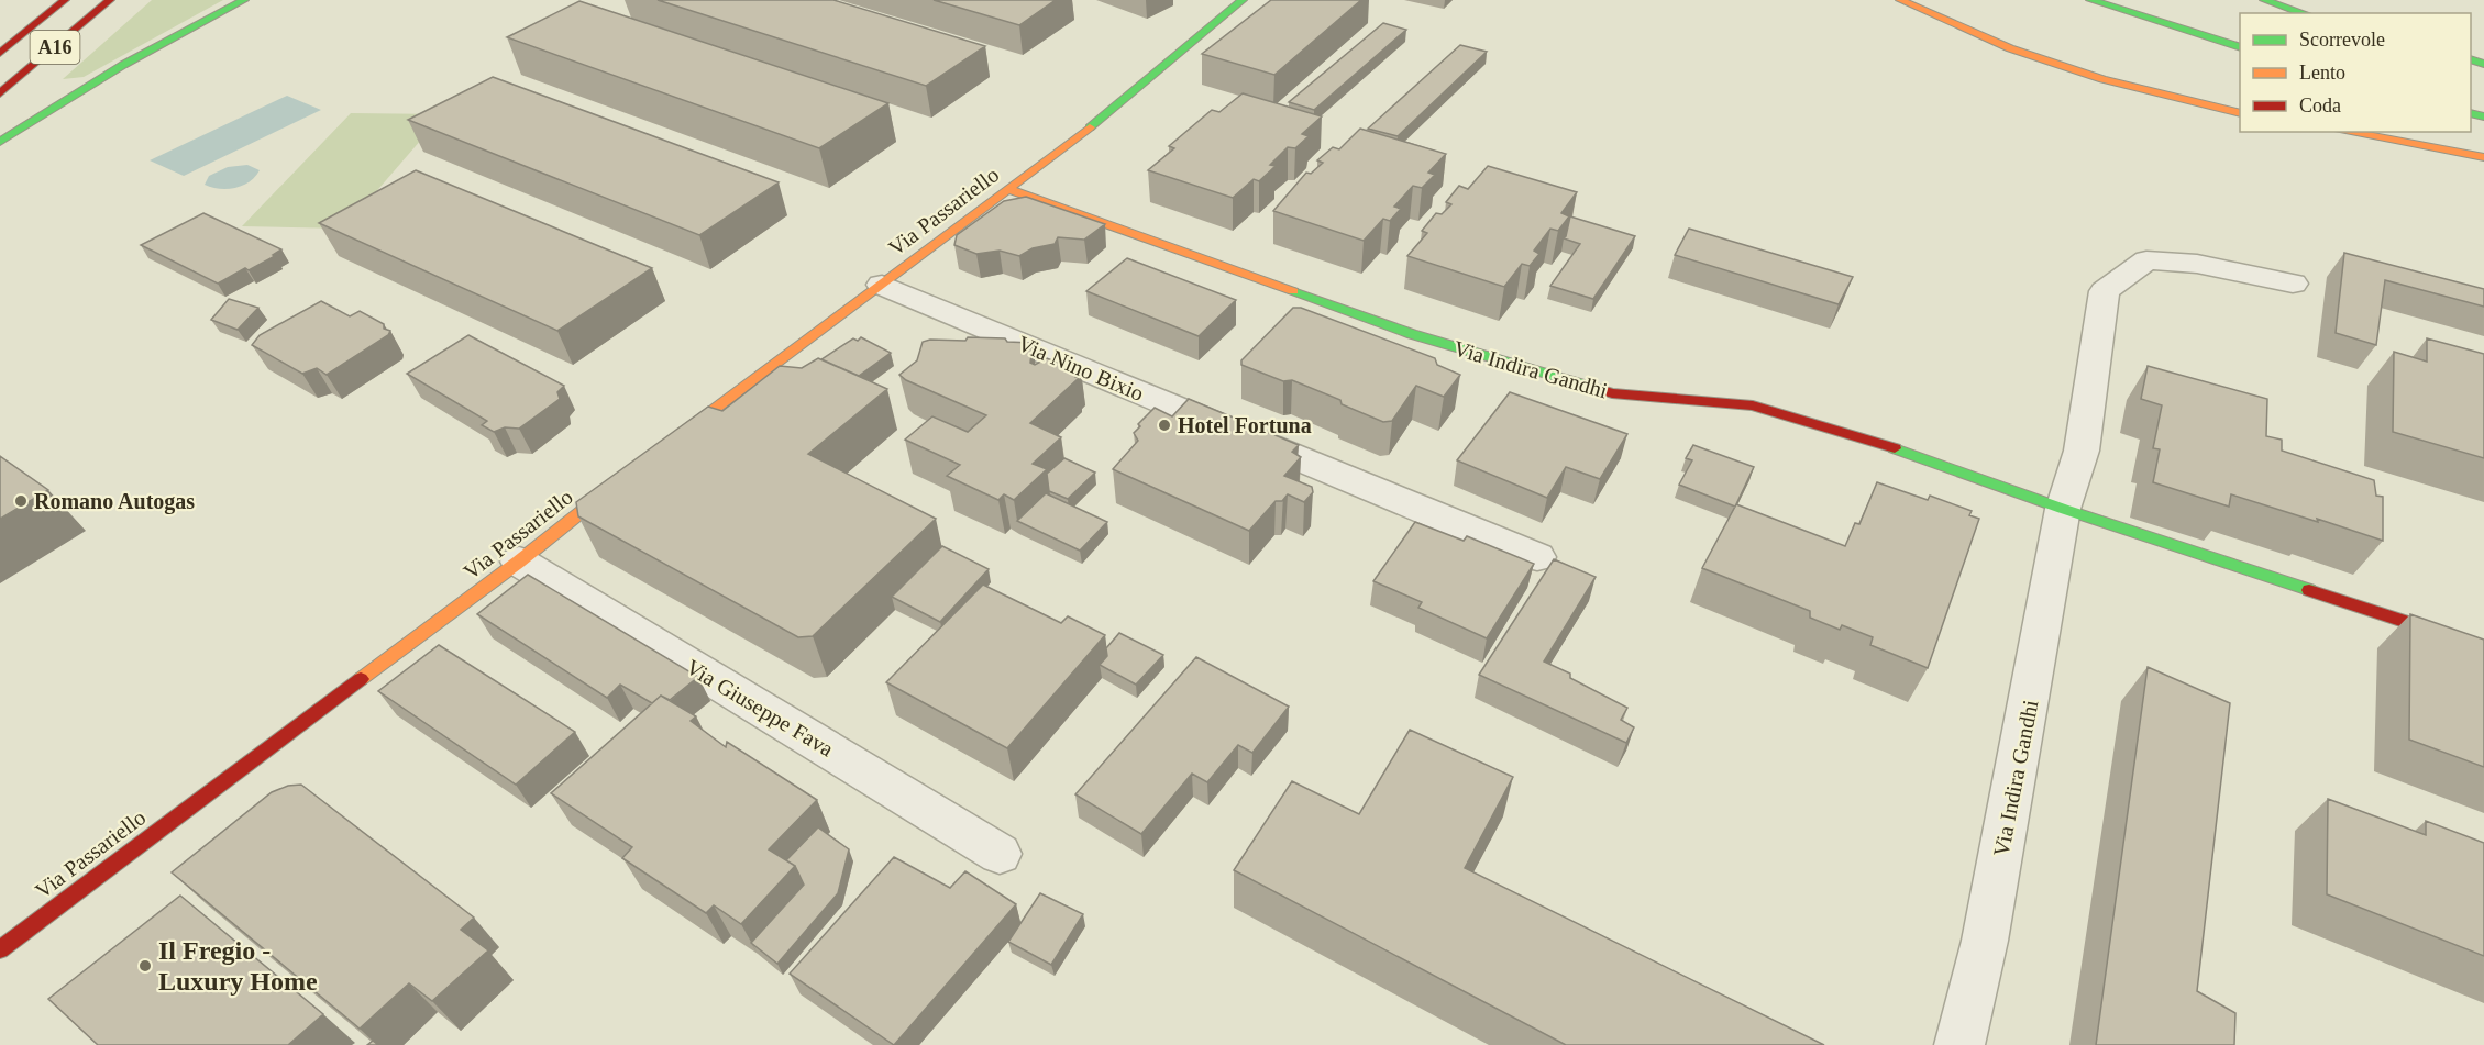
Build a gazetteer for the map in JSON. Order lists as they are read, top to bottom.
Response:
{
  "streets": {
    "main road": ["A16", "Via Passariello", "Via Indira Gandhi"],
    "street": ["Via Nino Bixio", "Via Giuseppe Fava"]
  },
  "crossings": [
    ["Via Passariello", "Via Nino Bixio"],
    ["Via Passariello", "Via Indira Gandhi"],
    ["Via Passariello", "Via Giuseppe Fava"]
  ],
  "places": ["Hotel Fortuna", "Romano Autogas", "Il Fregio - Luxury Home"],
  "legend": ["Scorrevole", "Lento", "Coda"]
}
